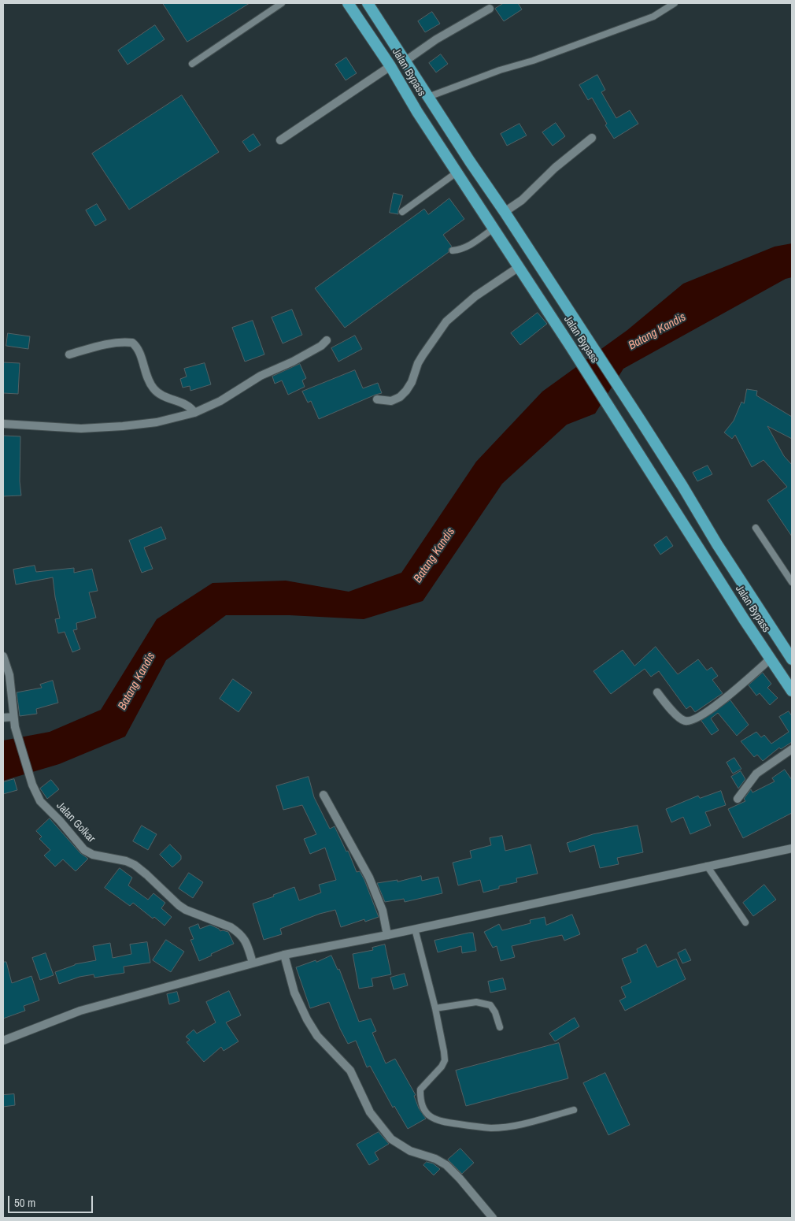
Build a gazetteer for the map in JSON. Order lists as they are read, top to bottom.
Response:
{
  "streets": {
    "highway": ["Jalan Bypass"],
    "street": ["Jalan Golkar"]
  },
  "water": ["Batang Kandis"],
  "scale_bar": "50 m"
}
